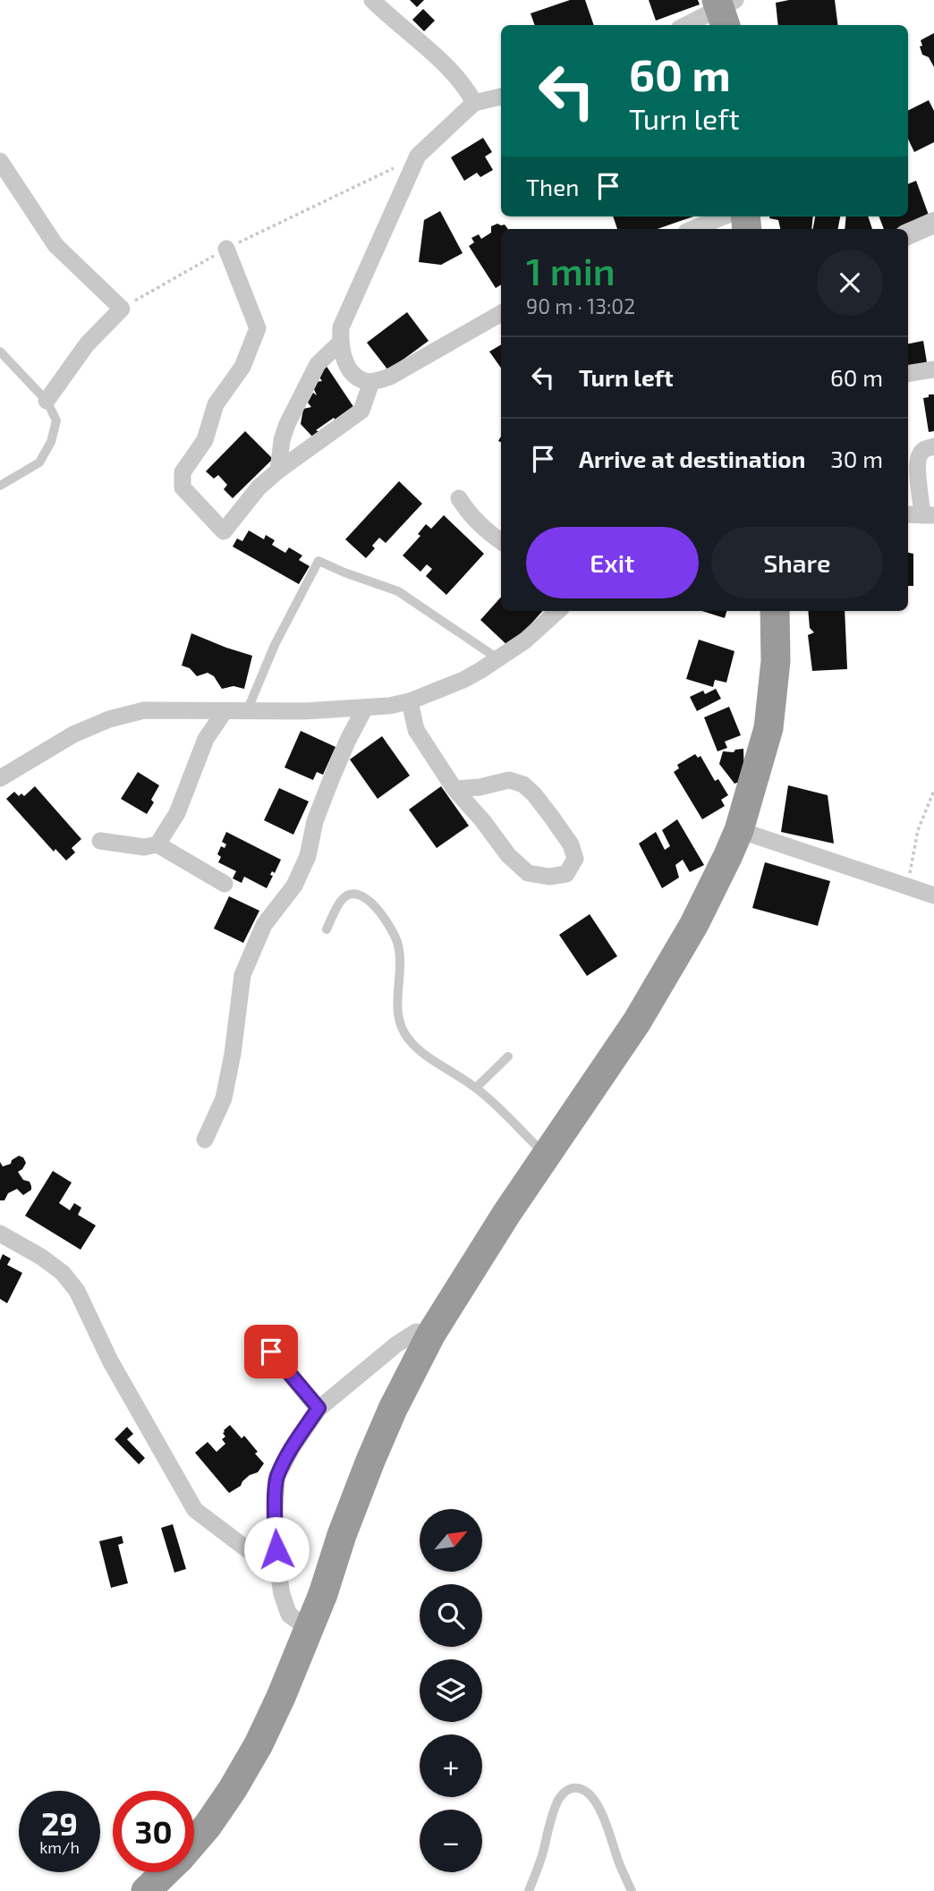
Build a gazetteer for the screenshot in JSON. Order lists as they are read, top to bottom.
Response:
{
  "north": "top right",
  "page": {
    "turn": ["60 m", "Turn left"],
    "then": "Then",
    "heading": ["1 min", "90 m · 13:02"],
    "list": [
      {
        "name": "Turn left",
        "value": "60 m"
      },
      {
        "name": "Arrive at destination",
        "value": "30 m"
      }
    ],
    "buttons": ["Exit", "Share"],
    "map_buttons": ["+", "−"],
    "speed": "29 km/h",
    "limit": "30"
  }
}
